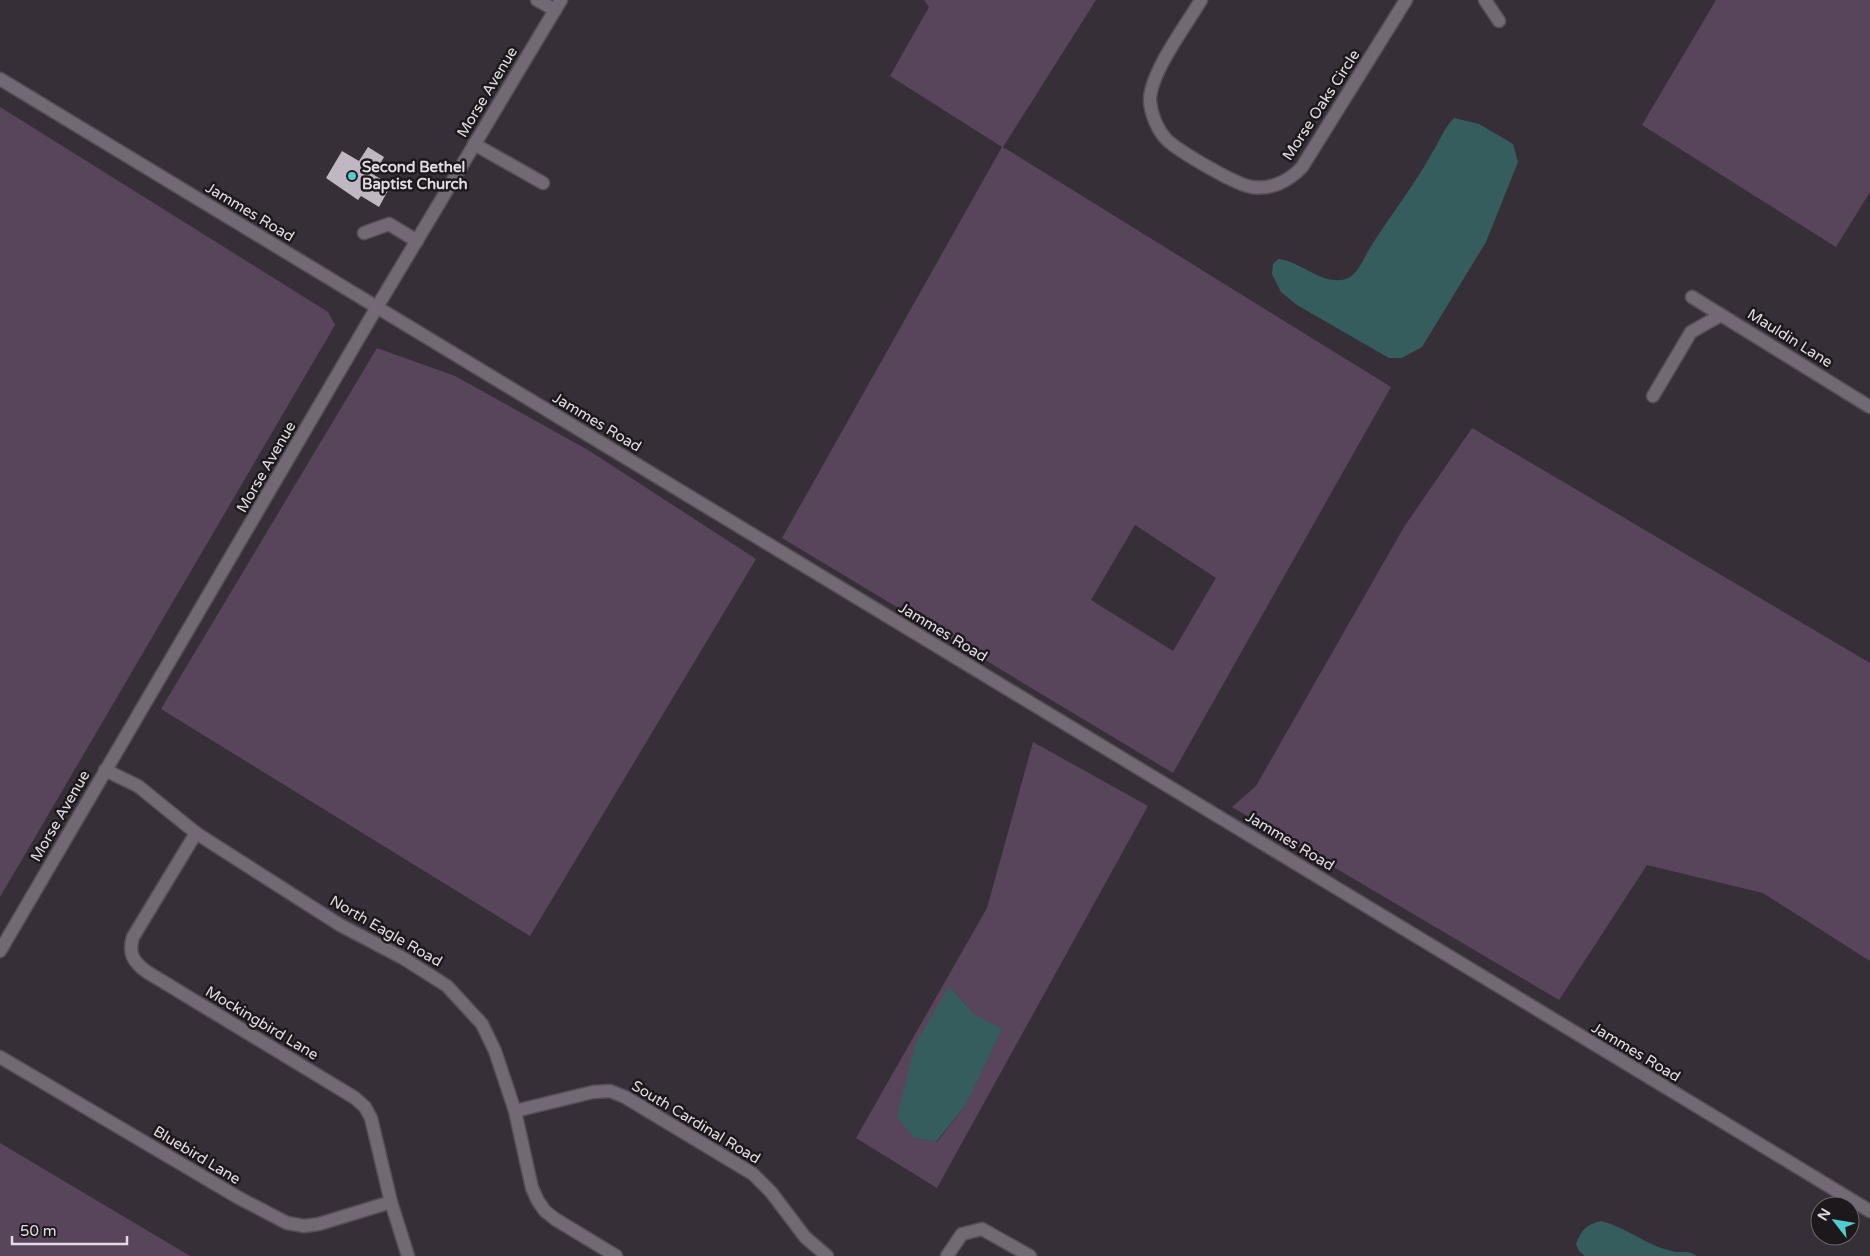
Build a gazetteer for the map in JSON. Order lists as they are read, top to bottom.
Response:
{
  "streets": {
    "street": [
      "Morse Avenue",
      "Morse Oaks Circle",
      "Jammes Road",
      "Mauldin Lane",
      "North Eagle Road",
      "Mockingbird Lane",
      "South Cardinal Road",
      "Bluebird Lane"
    ]
  },
  "crossings": [
    ["Morse Avenue", "Jammes Road"],
    ["Morse Avenue", "North Eagle Road"],
    ["North Eagle Road", "Mockingbird Lane"],
    ["North Eagle Road", "South Cardinal Road"],
    ["Mockingbird Lane", "Bluebird Lane"]
  ],
  "places": ["Second Bethel Baptist Church"],
  "scale_bar": "50 m",
  "north": "top left"
}
